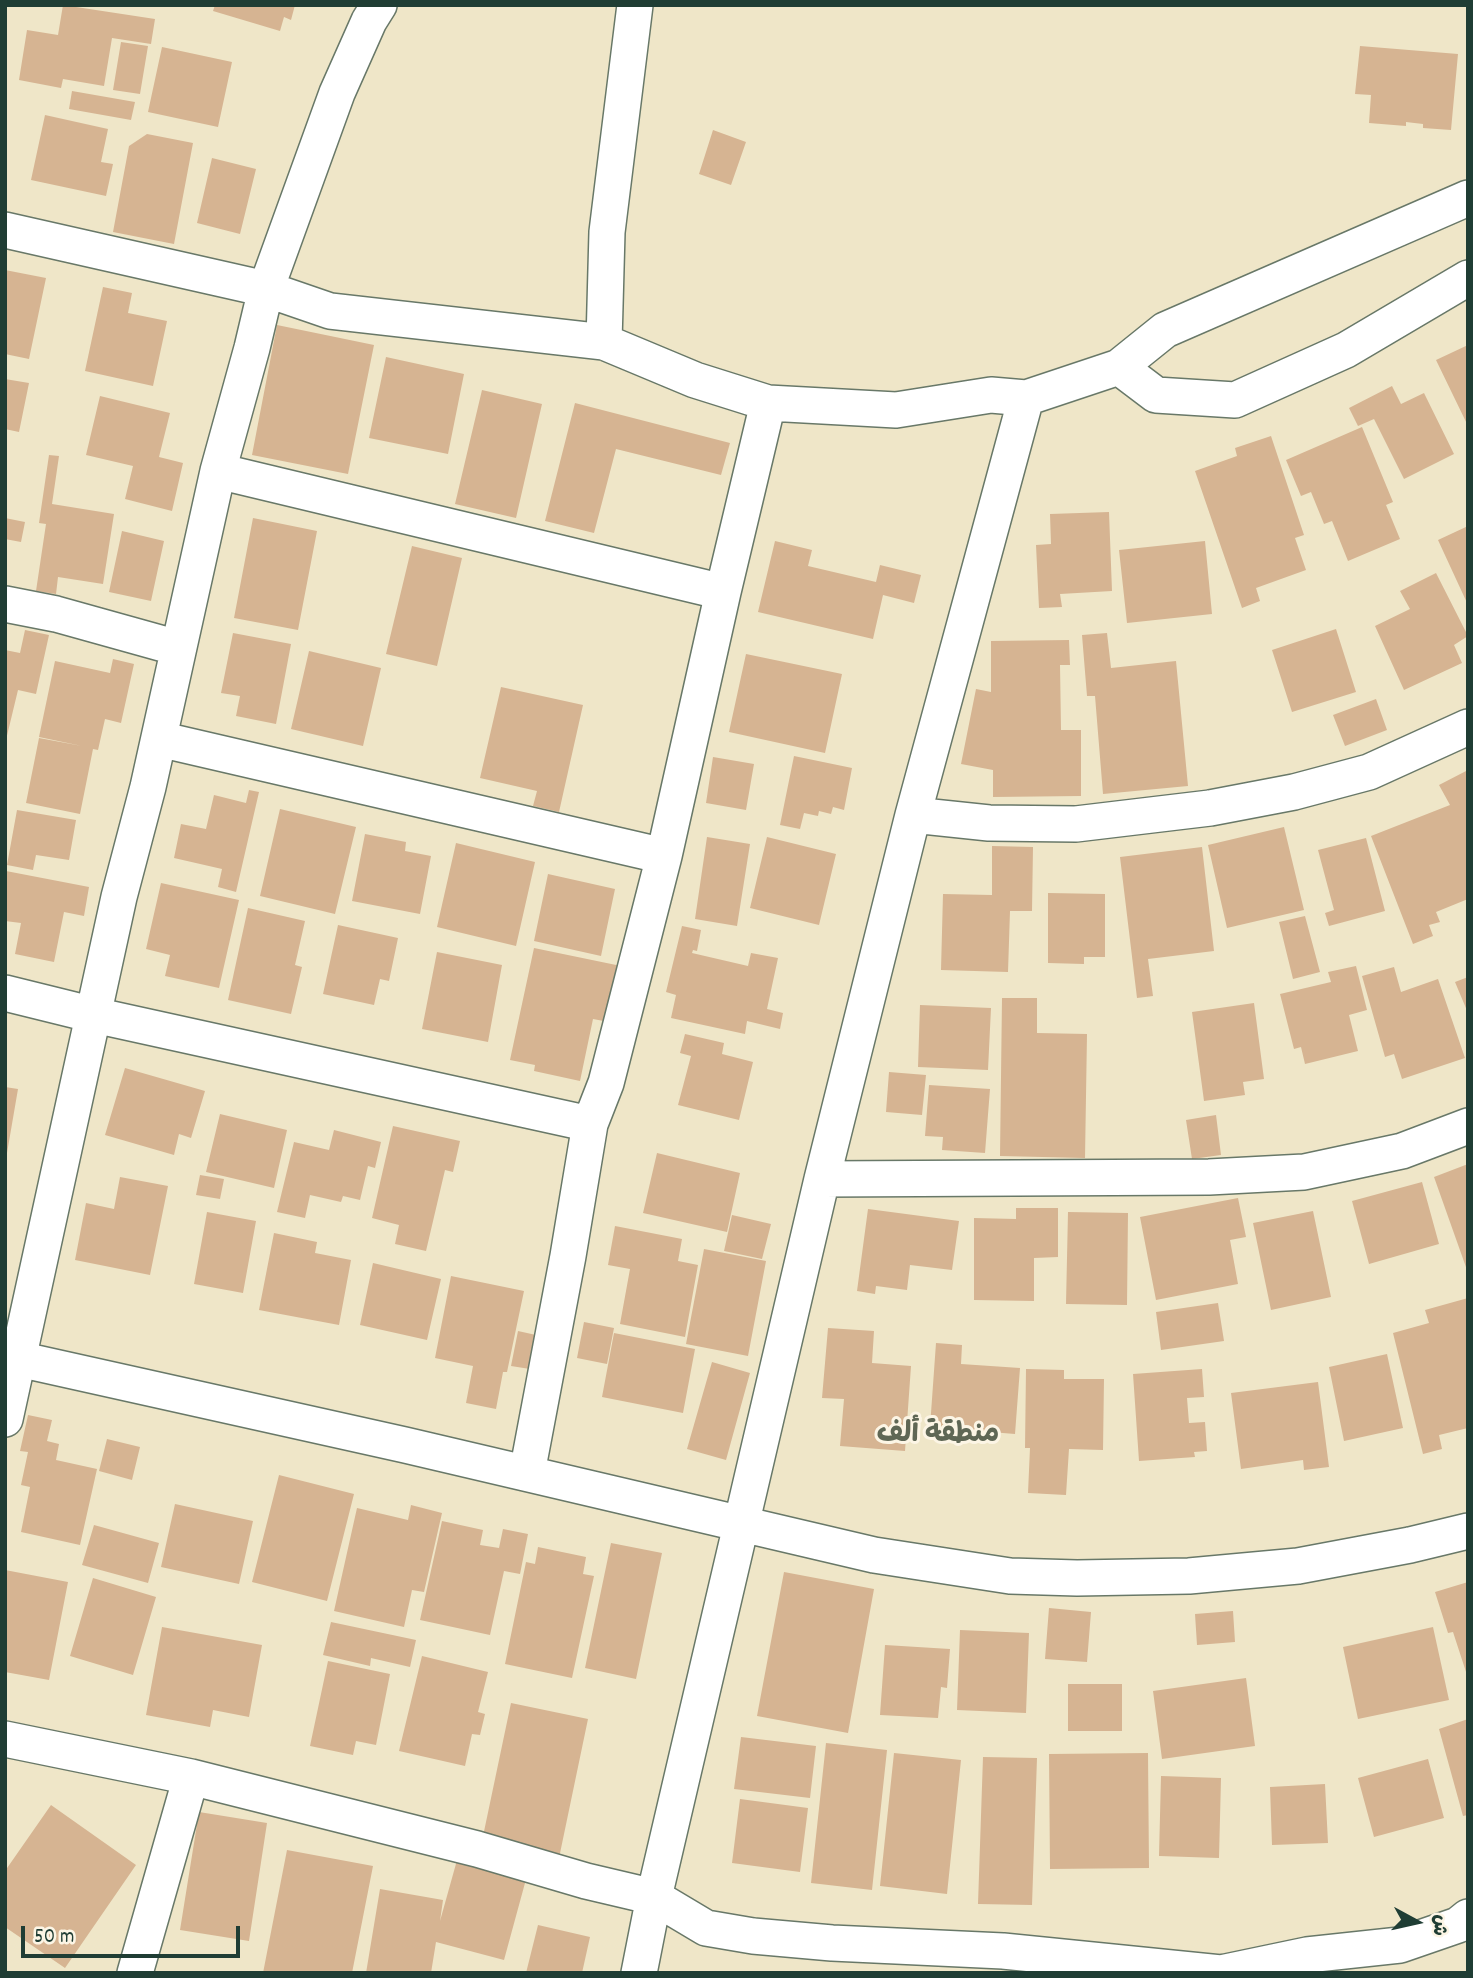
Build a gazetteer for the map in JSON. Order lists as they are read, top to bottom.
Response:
{
  "districts": ["منطقة ألف"],
  "scale_bar": "50 m",
  "north": "right"
}
